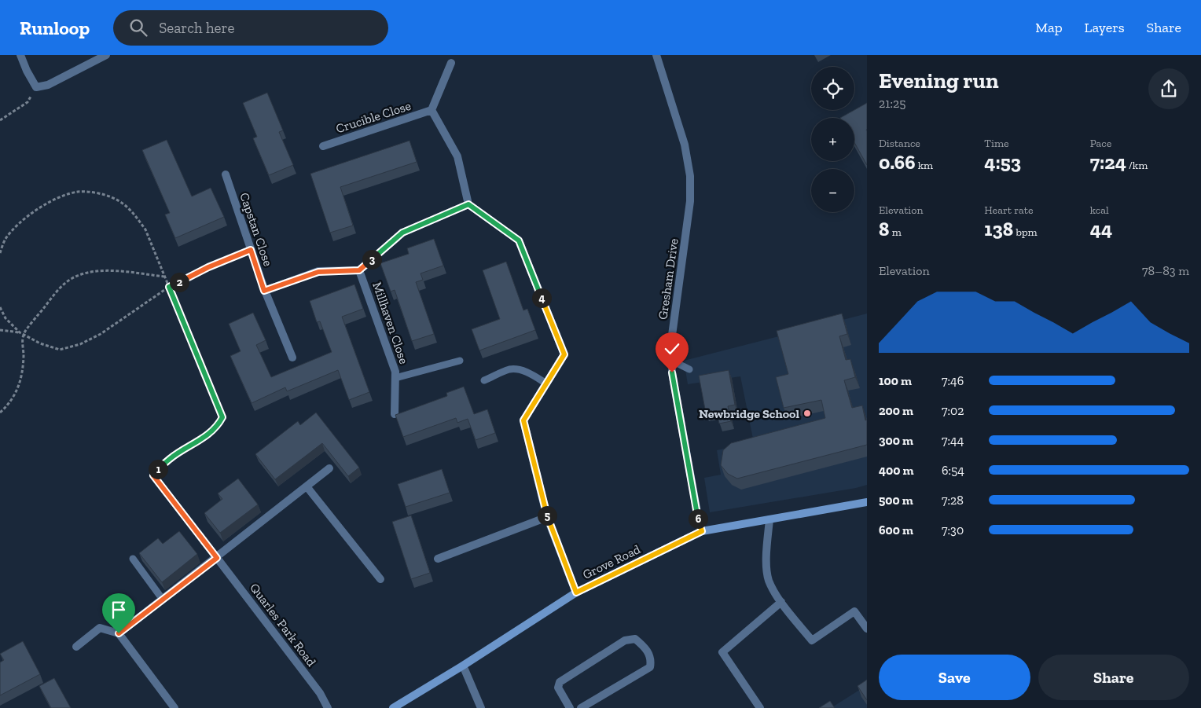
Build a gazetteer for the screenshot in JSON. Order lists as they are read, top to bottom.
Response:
{
  "streets": {
    "street": [
      "Crucible Close",
      "Capstan Close",
      "Gresham Drive",
      "Millhaven Close",
      "Grove Road",
      "Quarles Park Road"
    ]
  },
  "crossings": [
    ["Crucible Close", "Millhaven Close"],
    ["Gresham Drive", "Grove Road"]
  ],
  "places": ["Newbridge School"],
  "page": {
    "header": "Runloop",
    "search": "Search here",
    "nav": ["Map", "Layers", "Share"],
    "heading": ["Evening run", "21:25"],
    "map_buttons": ["+", "−"],
    "stats": [
      ["Distance", "0.66 km"],
      ["Time", "4:53"],
      ["Pace", "7:24 /km"],
      ["Elevation", "8 m"],
      ["Heart rate", "138 bpm"],
      ["kcal", "44"]
    ],
    "pins": [
      "3",
      "2",
      "4",
      "1",
      "5",
      "6"
    ],
    "chart": ["Elevation", "78–83 m"],
    "list": [
      {
        "name": "100 m",
        "note": "7:46"
      },
      {
        "name": "200 m",
        "note": "7:02"
      },
      {
        "name": "300 m",
        "note": "7:44"
      },
      {
        "name": "400 m",
        "note": "6:54"
      },
      {
        "name": "500 m",
        "note": "7:28"
      },
      {
        "name": "600 m",
        "note": "7:30"
      }
    ],
    "buttons": ["Save", "Share"]
  }
}
